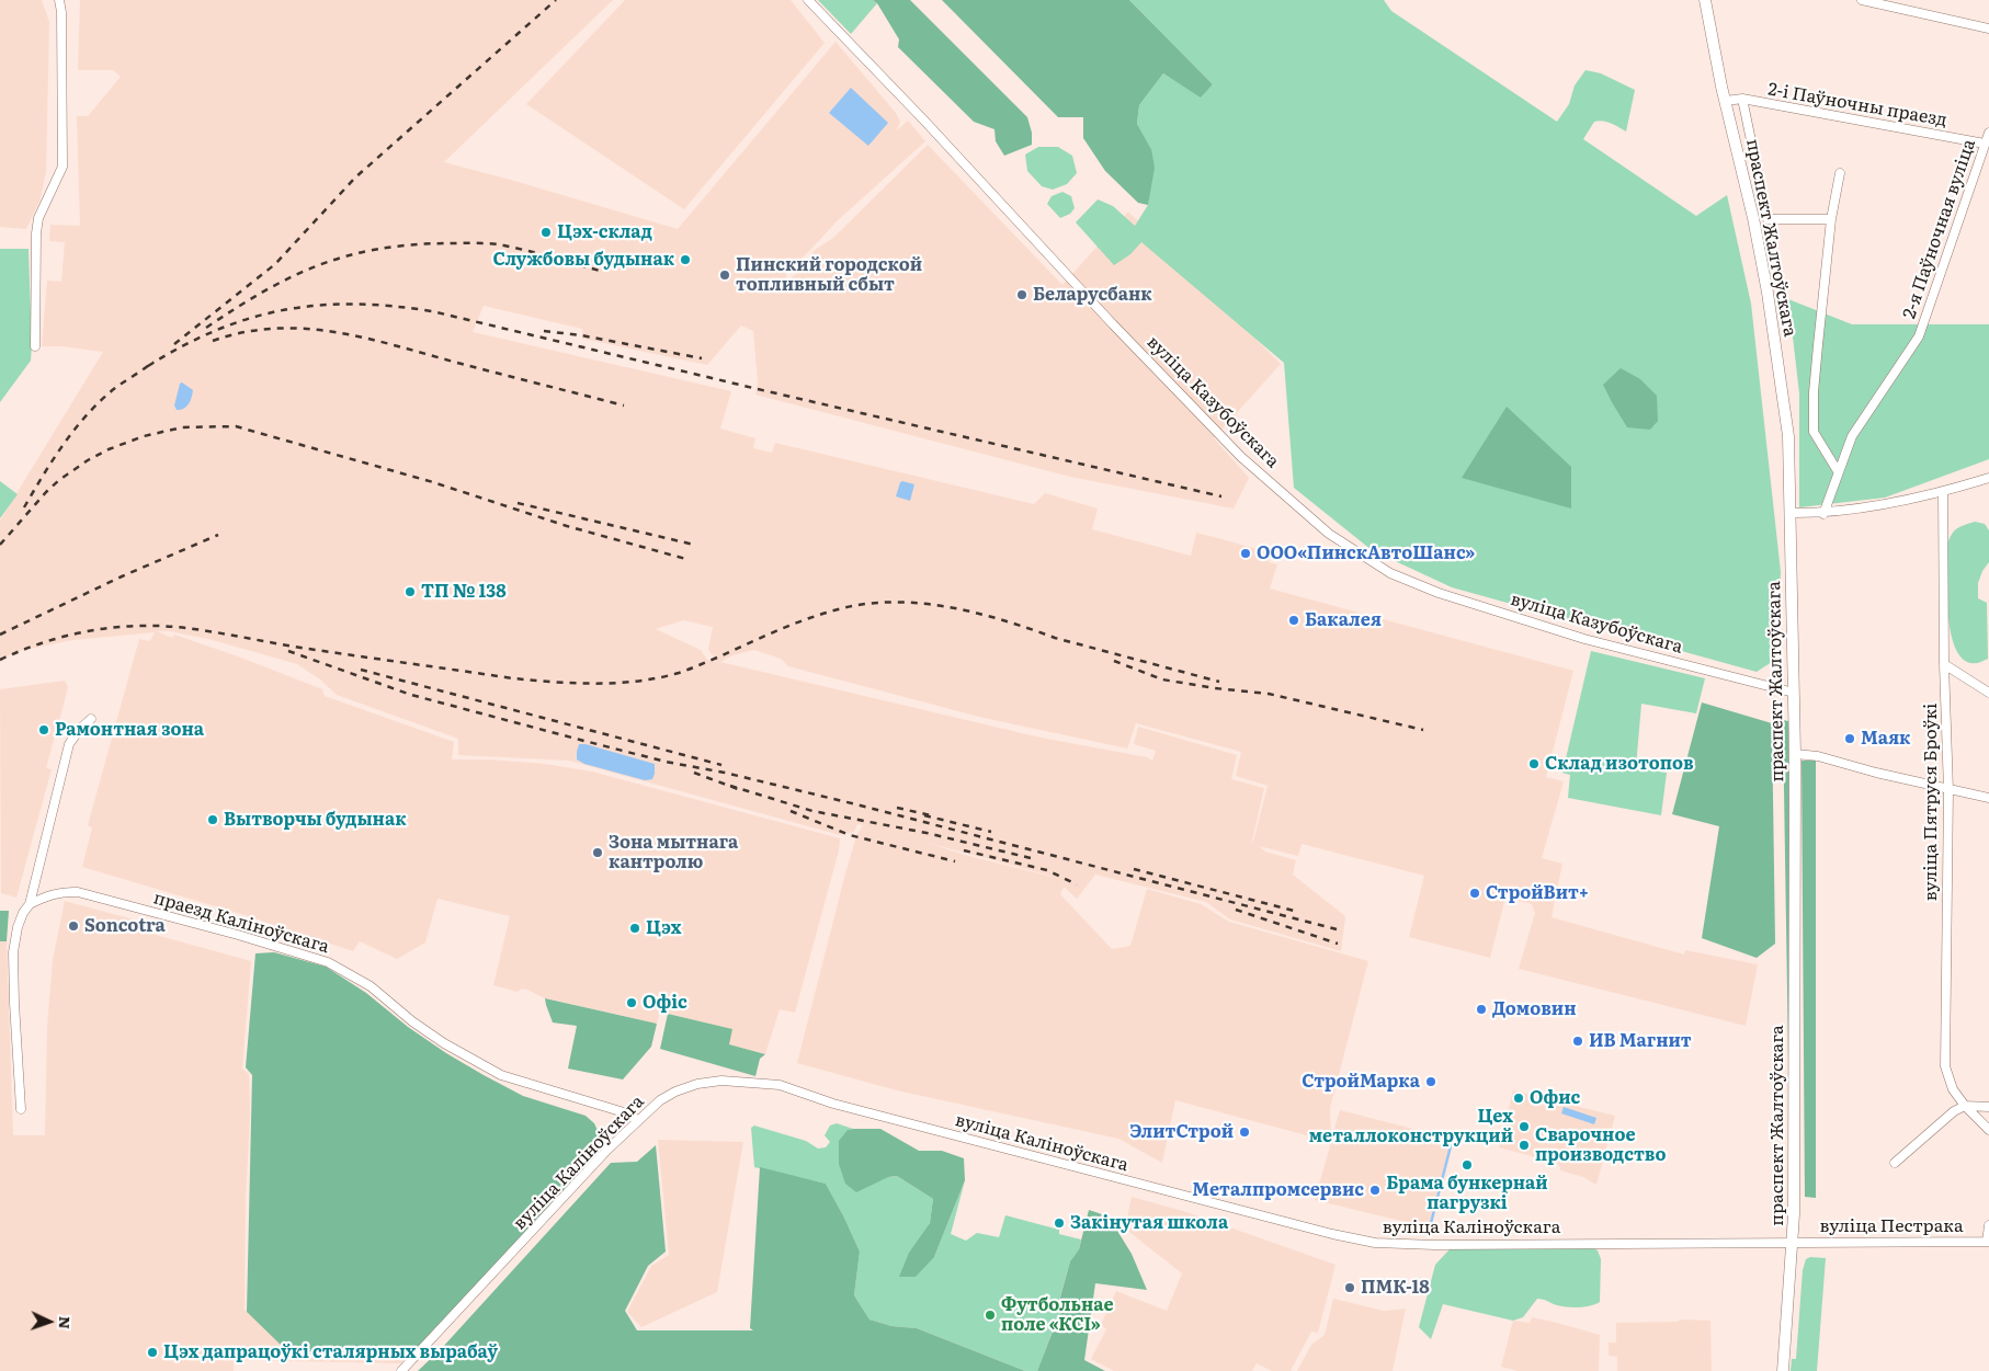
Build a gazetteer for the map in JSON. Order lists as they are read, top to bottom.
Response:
{
  "streets": {
    "main road": ["праспект Жалтоўскага"],
    "street": [
      "2-і Паўночны праезд",
      "2-я Паўночная вуліца",
      "вуліца Казубоўскага",
      "вуліца Пятруся Броўкі",
      "праезд Каліноўскага",
      "вуліца Каліноўскага",
      "вуліца Пестрака"
    ]
  },
  "crossings": [
    ["2-і Паўночны праезд", "2-я Паўночная вуліца"],
    ["2-і Паўночны праезд", "праспект Жалтоўскага"],
    ["праспект Жалтоўскага", "вуліца Казубоўскага"],
    ["праспект Жалтоўскага", "вуліца Каліноўскага"],
    ["праспект Жалтоўскага", "вуліца Пестрака"],
    ["праезд Каліноўскага", "вуліца Каліноўскага"],
    ["вуліца Каліноўскага", "вуліца Пестрака"]
  ],
  "places": [
    "Цэх-склад",
    "Службовы будынак",
    "Пинский городской топливный сбыт",
    "Беларусбанк",
    "ООО«ПинскАвтоШанс»",
    "ТП № 138",
    "Бакалея",
    "Рамонтная зона",
    "Маяк",
    "Склад изотопов",
    "Вытворчы будынак",
    "Зона мытнага кантролю",
    "СтройВит+",
    "Soncotra",
    "Цэх",
    "Офіс",
    "Домовин",
    "ИВ Магнит",
    "СтройМарка",
    "Офис",
    "Цех металлоконструкций",
    "ЭлитСтрой",
    "Сварочное производство",
    "Брама бункернай пагрузкі",
    "Металпромсервис",
    "Закінутая школа",
    "ПМК-18",
    "Футбольнае поле «КСІ»",
    "Цэх дапрацоўкі сталярных вырабаў"
  ],
  "north": "right"
}
